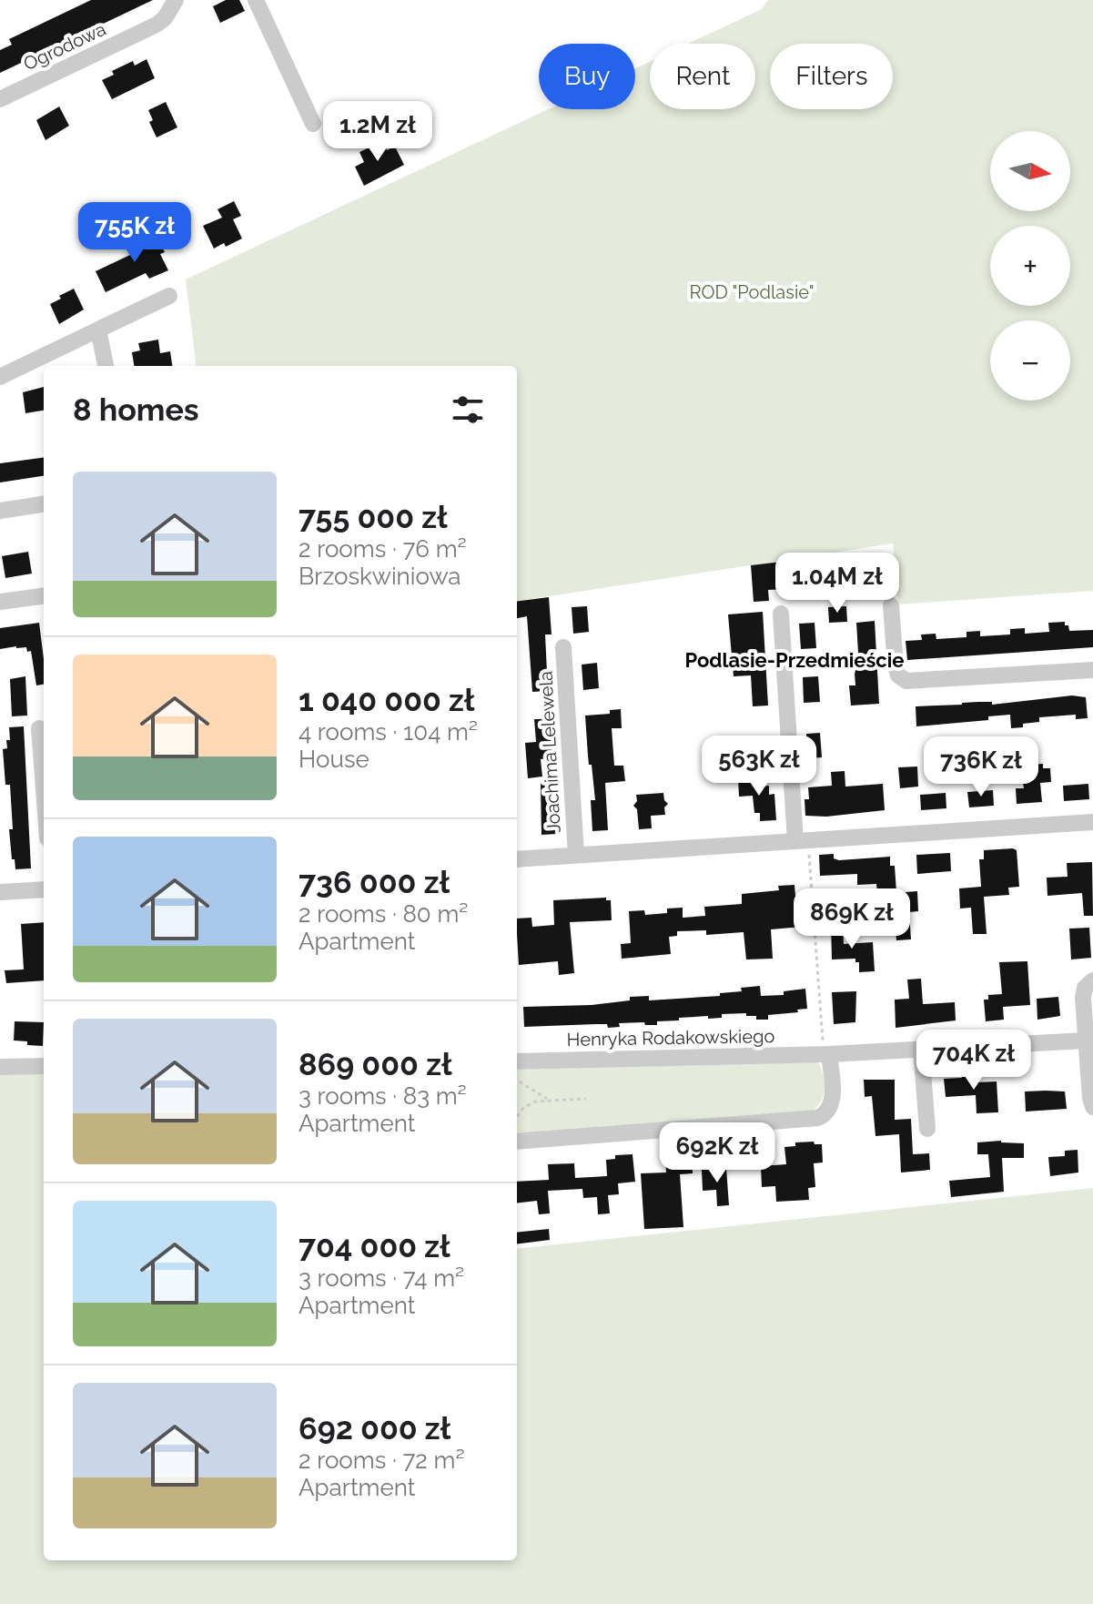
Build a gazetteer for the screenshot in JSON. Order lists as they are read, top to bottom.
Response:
{
  "streets": {
    "street": ["Ogrodowa", "Joachima Lelewela", "Henryka Rodakowskiego"]
  },
  "districts": ["Podlasie-Przedmieście"],
  "parks": ["ROD \"Podlasie\""],
  "north": "right",
  "page": {
    "chip": ["Buy", "Rent", "Filters"],
    "price": [
      "1.2M zł",
      "755K zł",
      "1.04M zł",
      "563K zł",
      "736K zł",
      "869K zł",
      "704K zł",
      "692K zł"
    ],
    "map_buttons": ["+", "−"],
    "heading": "8 homes",
    "list": [
      {
        "name": "755 000 zł",
        "note": "2 rooms · 76 m² · Brzoskwiniowa"
      },
      {
        "name": "1 040 000 zł",
        "note": "4 rooms · 104 m² · House"
      },
      {
        "name": "736 000 zł",
        "note": "2 rooms · 80 m² · Apartment"
      },
      {
        "name": "869 000 zł",
        "note": "3 rooms · 83 m² · Apartment"
      },
      {
        "name": "704 000 zł",
        "note": "3 rooms · 74 m² · Apartment"
      },
      {
        "name": "692 000 zł",
        "note": "2 rooms · 72 m² · Apartment"
      }
    ]
  }
}
